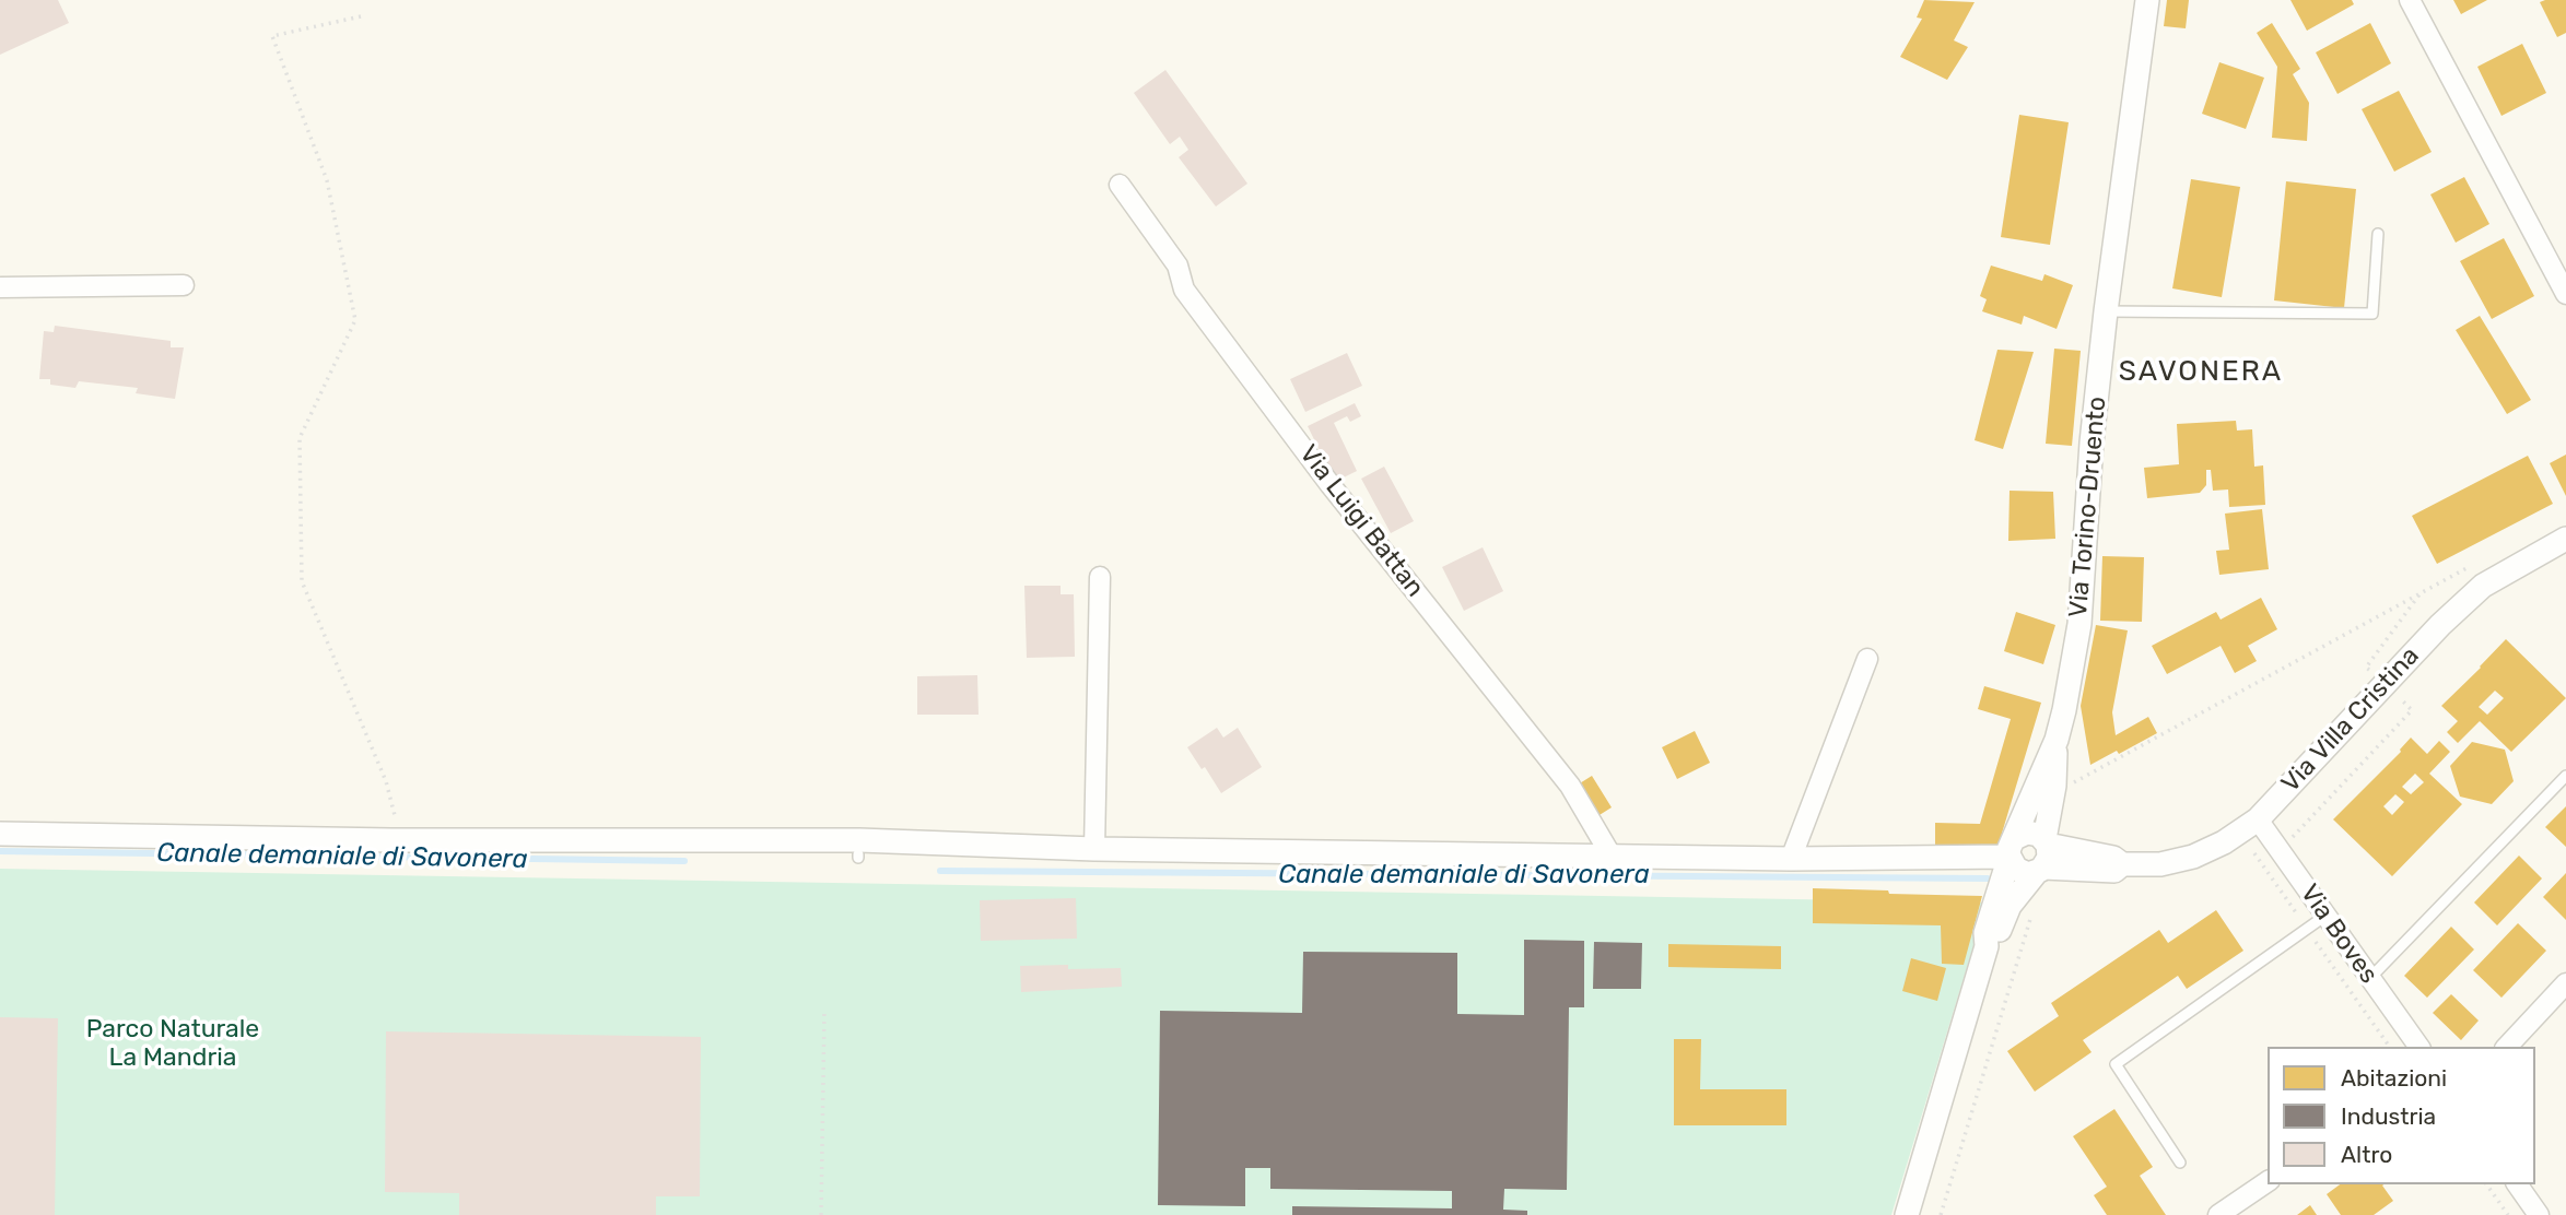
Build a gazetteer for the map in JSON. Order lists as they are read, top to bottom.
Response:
{
  "streets": {
    "street": [
      "Via Torino-Druento",
      "Via Luigi Battan",
      "Via Villa Cristina",
      "Via Boves"
    ]
  },
  "crossings": [
    ["Via Torino-Druento", "Via Villa Cristina"],
    ["Via Villa Cristina", "Via Boves"]
  ],
  "districts": ["SAVONERA"],
  "water": ["Canale demaniale di Savonera"],
  "parks": ["Parco Naturale La Mandria"],
  "legend": ["Abitazioni", "Industria", "Altro"]
}
